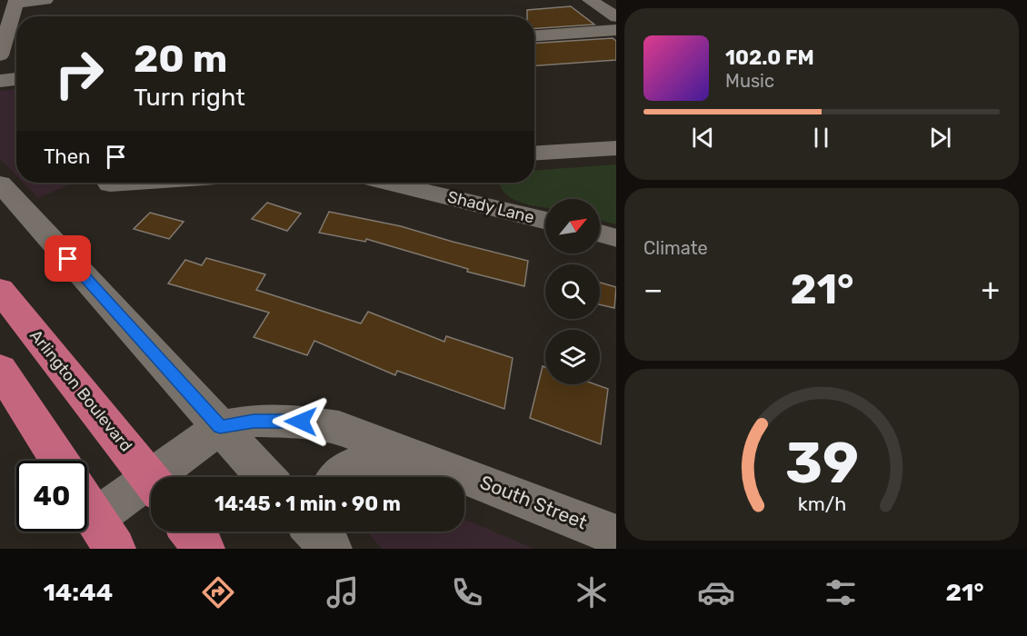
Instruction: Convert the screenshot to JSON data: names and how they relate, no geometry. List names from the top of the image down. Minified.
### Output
{"streets":{"highway":["Arlington Boulevard"],"street":["Shady Lane","South Street"]},"north":"top right","page":{"turn":["20 m","Turn right"],"song":["102.0 FM","Music"],"then":"Then","tile":"Climate","heat":["−","21°","+"],"limit":"40","trip":"14:45 · 1 min · 90 m","tabs":["14:44","21°"],"gauge":["39","km/h"]}}
